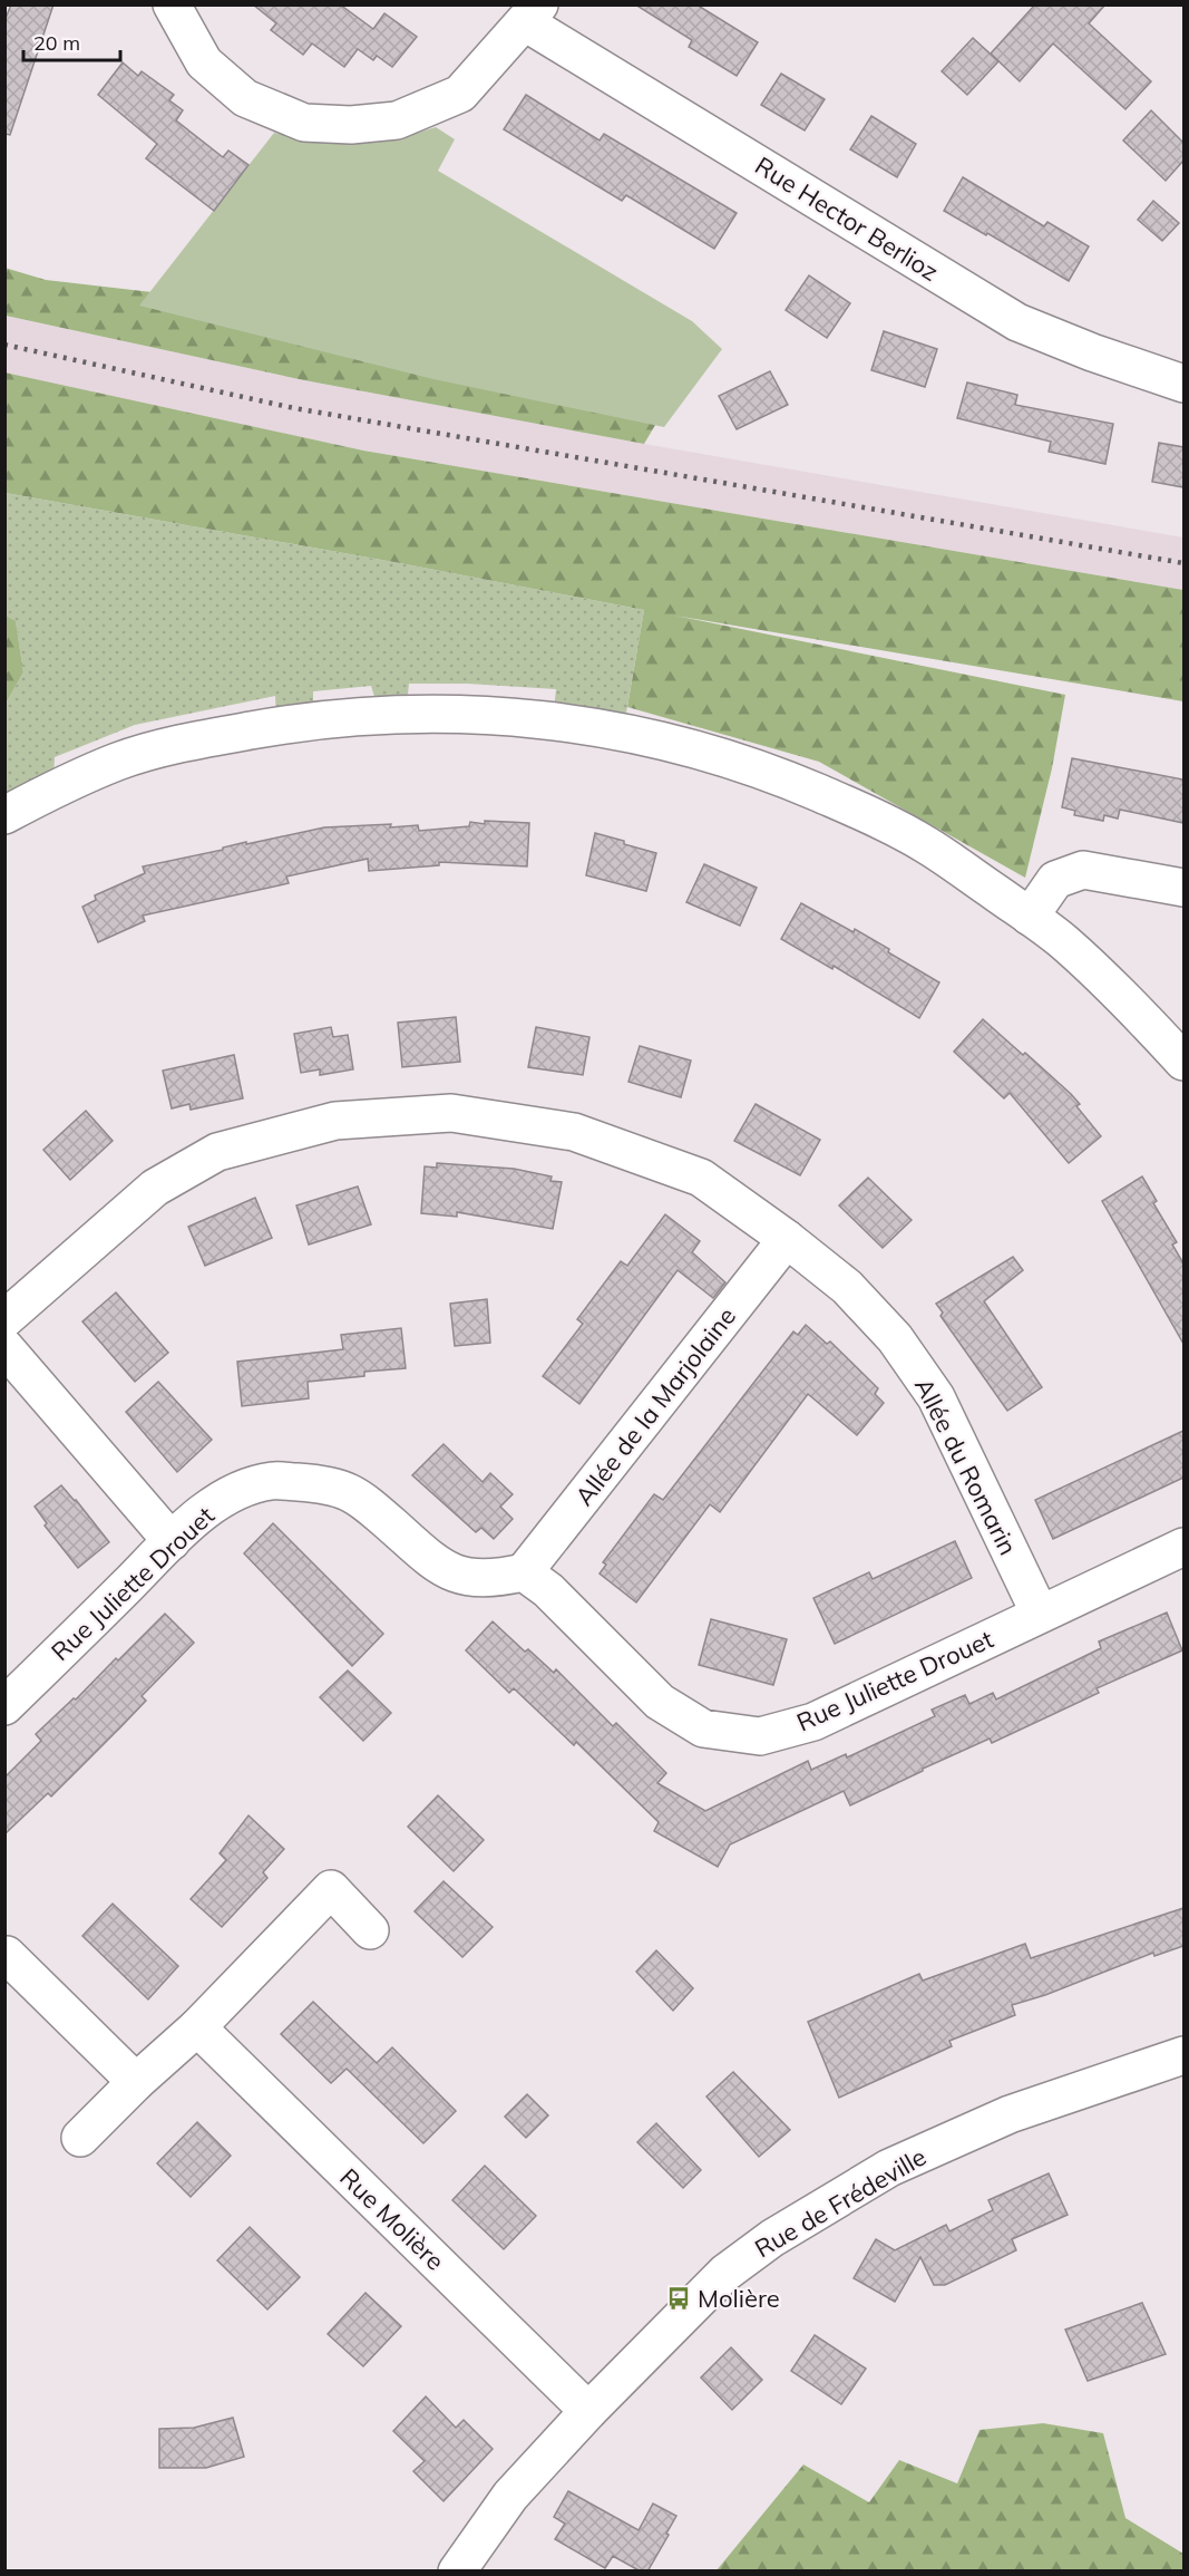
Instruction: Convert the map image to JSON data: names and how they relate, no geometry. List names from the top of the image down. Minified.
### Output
{"streets":{"street":["Rue Hector Berlioz","Allée de la Marjolaine","Allée du Romarin","Rue Juliette Drouet","Rue de Frédeville","Rue Molière"]},"crossings":[["Allée de la Marjolaine","Allée du Romarin"],["Allée de la Marjolaine","Rue Juliette Drouet"],["Allée du Romarin","Rue Juliette Drouet"],["Rue de Frédeville","Rue Molière"]],"places":{"bus stop":["Molière"]},"scale_bar":"20 m"}
